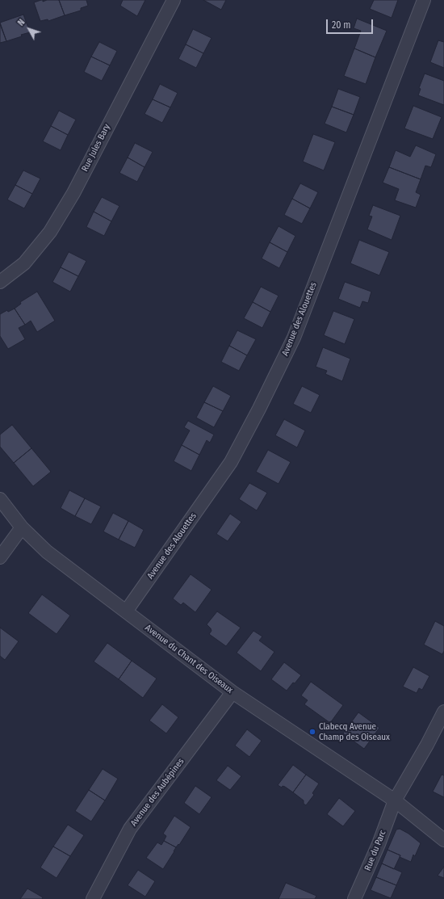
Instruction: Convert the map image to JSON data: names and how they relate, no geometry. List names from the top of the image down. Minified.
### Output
{"streets":{"street":["Rue Jules Bary","Avenue des Alouettes","Avenue du Chant des Oiseaux","Avenue des Aubépines","Rue du Parc"]},"crossings":[["Avenue des Alouettes","Avenue du Chant des Oiseaux"],["Avenue du Chant des Oiseaux","Avenue des Aubépines"],["Avenue du Chant des Oiseaux","Rue du Parc"]],"places":["Clabecq Avenue Champ des Oiseaux"],"scale_bar":"20 m","north":"top left"}
